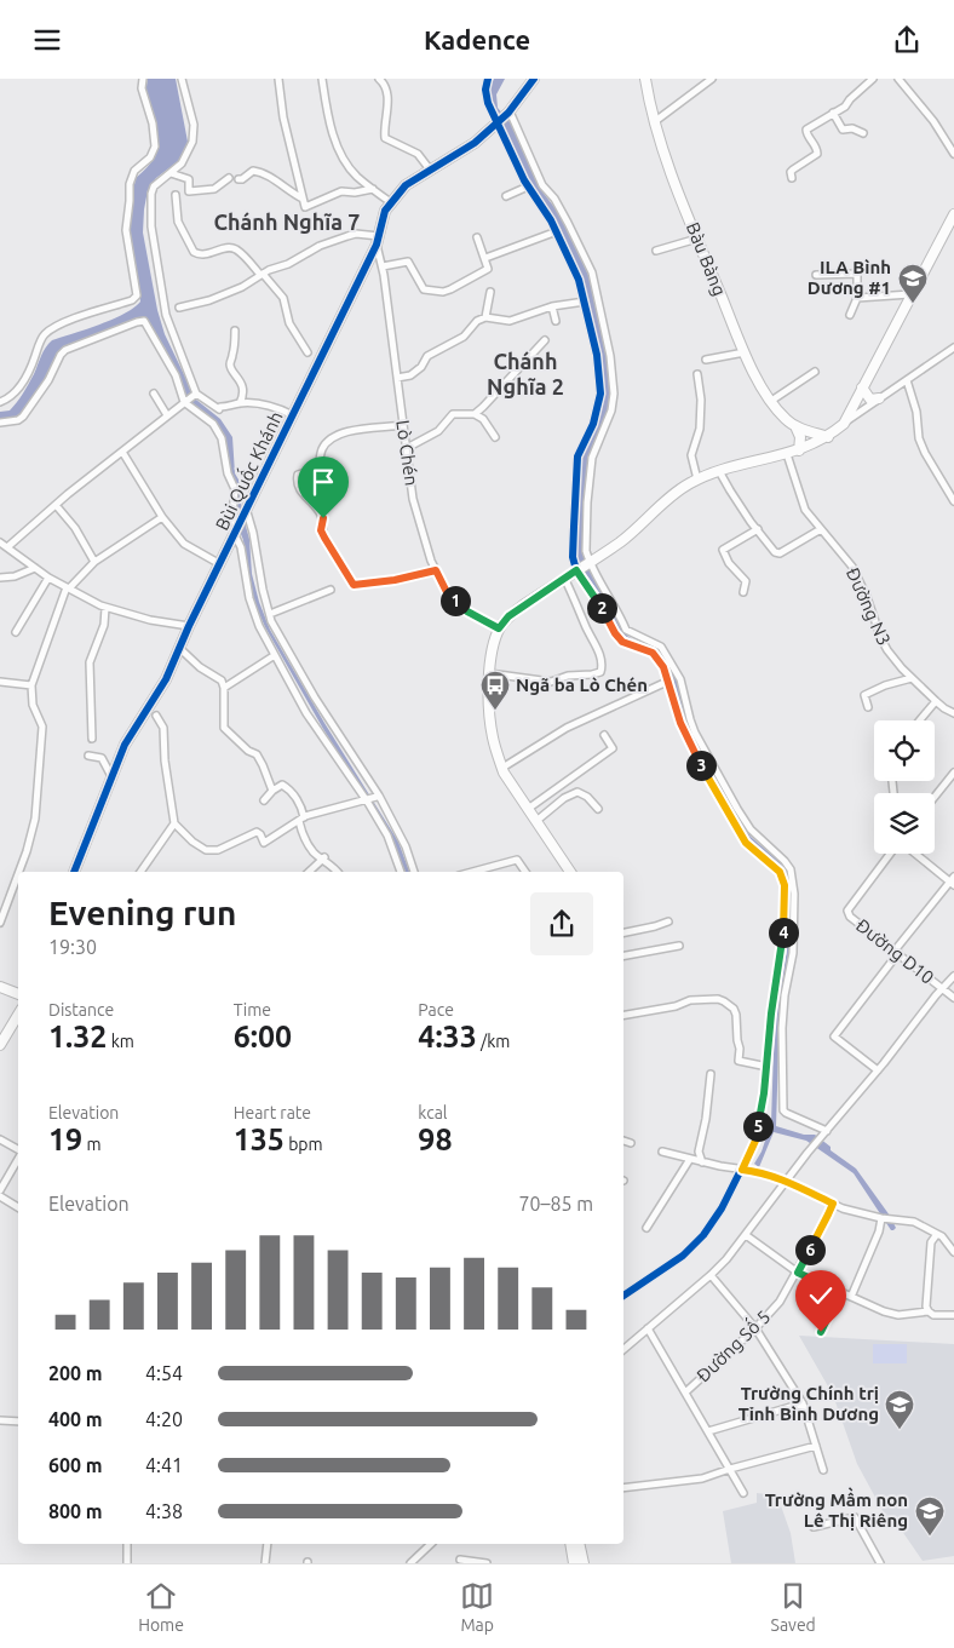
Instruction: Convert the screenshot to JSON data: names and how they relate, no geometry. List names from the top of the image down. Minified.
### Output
{"streets":{"street":["Bàu Bàng","Lò Chén","Bùi Quốc Khánh","Đường N3","Đường D10","Đường Số 5"]},"crossings":[["Lò Chén","Bùi Quốc Khánh"]],"districts":["Chánh Nghĩa 7","Chánh Nghĩa 2"],"places":{"school or university":["ILA Bình Dương #1","Trường Chính trị Tỉnh Bình Dương","Trường Mầm non Lê Thị Riêng"],"bus stop":["Ngã ba Lò Chén"]},"page":{"header":"Kadence","pins":["1","2","3","4","5","6"],"heading":["Evening run","19:30"],"stats":[["Distance","1.32 km"],["Time","6:00"],["Pace","4:33 /km"],["Elevation","19 m"],["Heart rate","135 bpm"],["kcal","98"]],"chart":["Elevation","70–85 m"],"list":[{"name":"200 m","note":"4:54"},{"name":"400 m","note":"4:20"},{"name":"600 m","note":"4:41"},{"name":"800 m","note":"4:38"}],"tabs":["Home","Map","Saved"]}}
